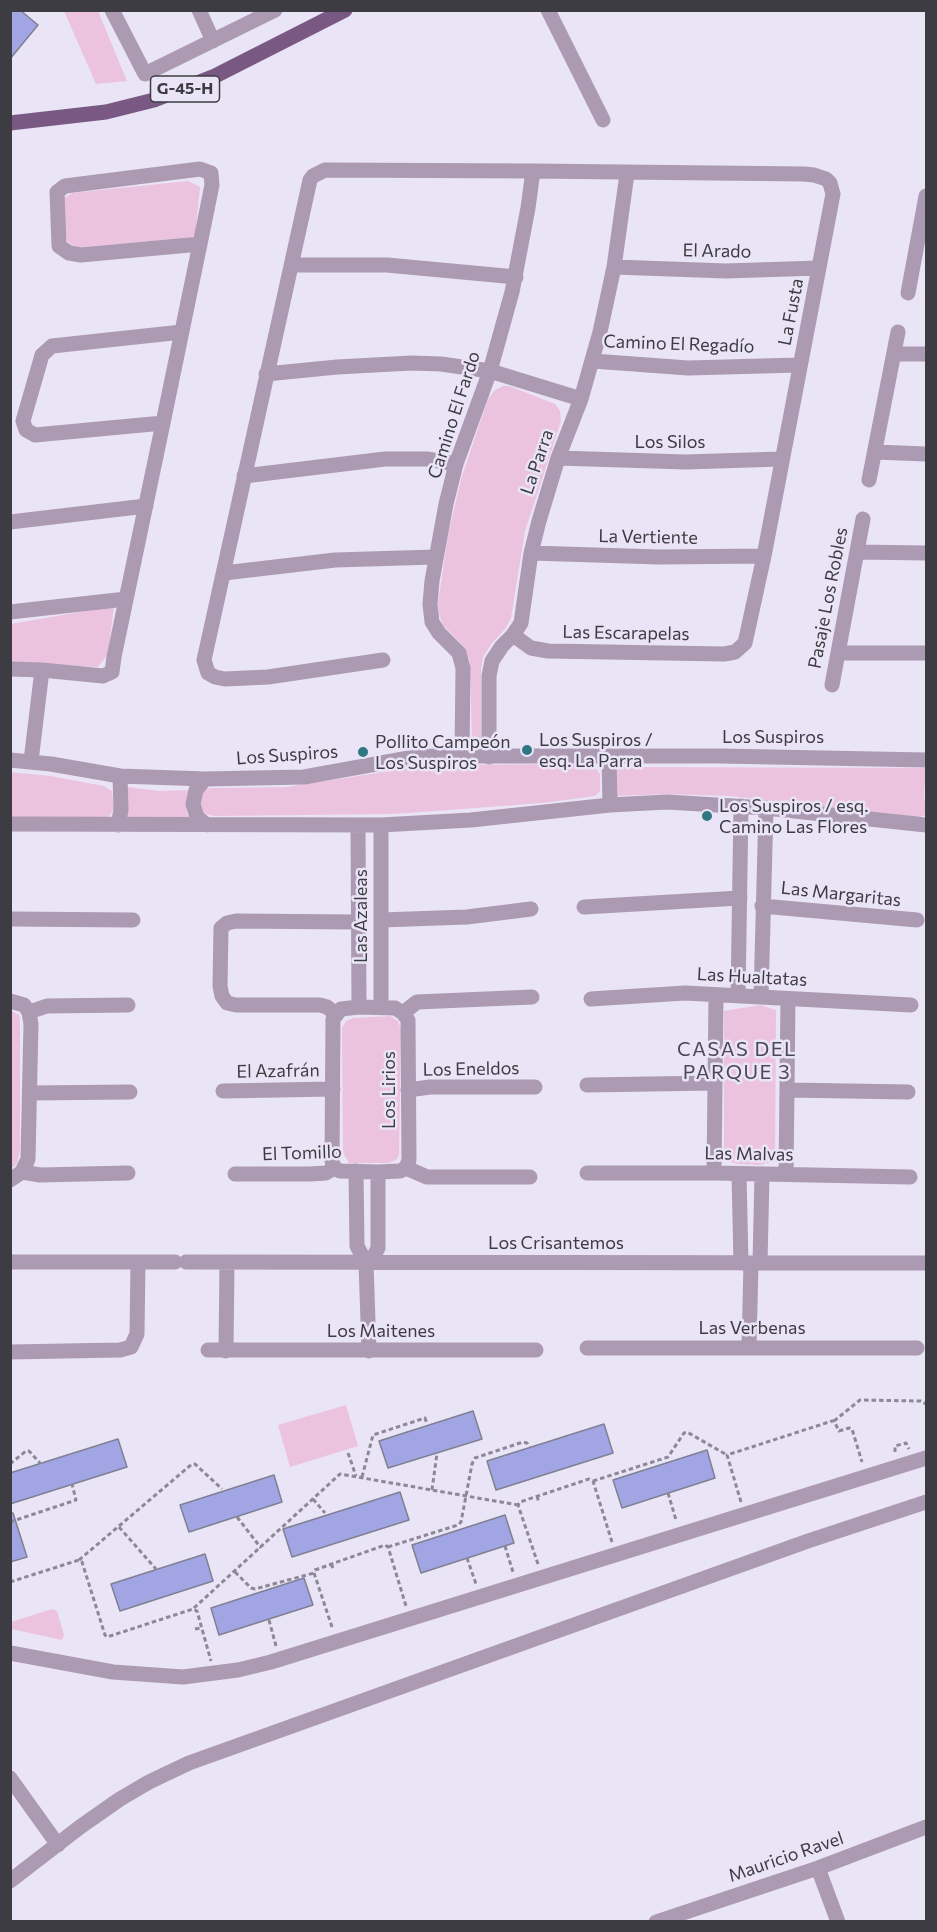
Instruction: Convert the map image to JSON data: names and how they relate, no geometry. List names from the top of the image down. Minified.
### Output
{"streets":{"main road":["G-45-H"],"street":["El Arado","La Fusta","Camino El Regadío","Camino El Fardo","Los Silos","La Parra","La Vertiente","Pasaje Los Robles","Las Escarapelas","Los Suspiros","Las Margaritas","Las Azaleas","Las Hualtatas","Los Eneldos","El Azafrán","Los Lirios","El Tomillo","Las Malvas","Los Crisantemos","Las Verbenas","Los Maitenes","Mauricio Ravel"]},"crossings":[["El Arado","La Fusta"],["El Arado","La Parra"],["La Fusta","Camino El Regadío"],["La Fusta","Los Silos"],["La Fusta","La Parra"],["La Fusta","La Vertiente"],["La Fusta","Las Escarapelas"],["Camino El Regadío","La Parra"],["Camino El Fardo","Los Suspiros"],["Los Silos","La Parra"],["La Parra","La Vertiente"],["La Parra","Las Escarapelas"],["La Parra","Los Suspiros"],["Los Eneldos","Los Lirios"],["Los Lirios","El Tomillo"]],"districts":["CASAS DEL PARQUE 3"],"places":["Los Suspiros / esq. La Parra","Pollito Campeón Los Suspiros","Los Suspiros / esq. Camino Las Flores"]}
